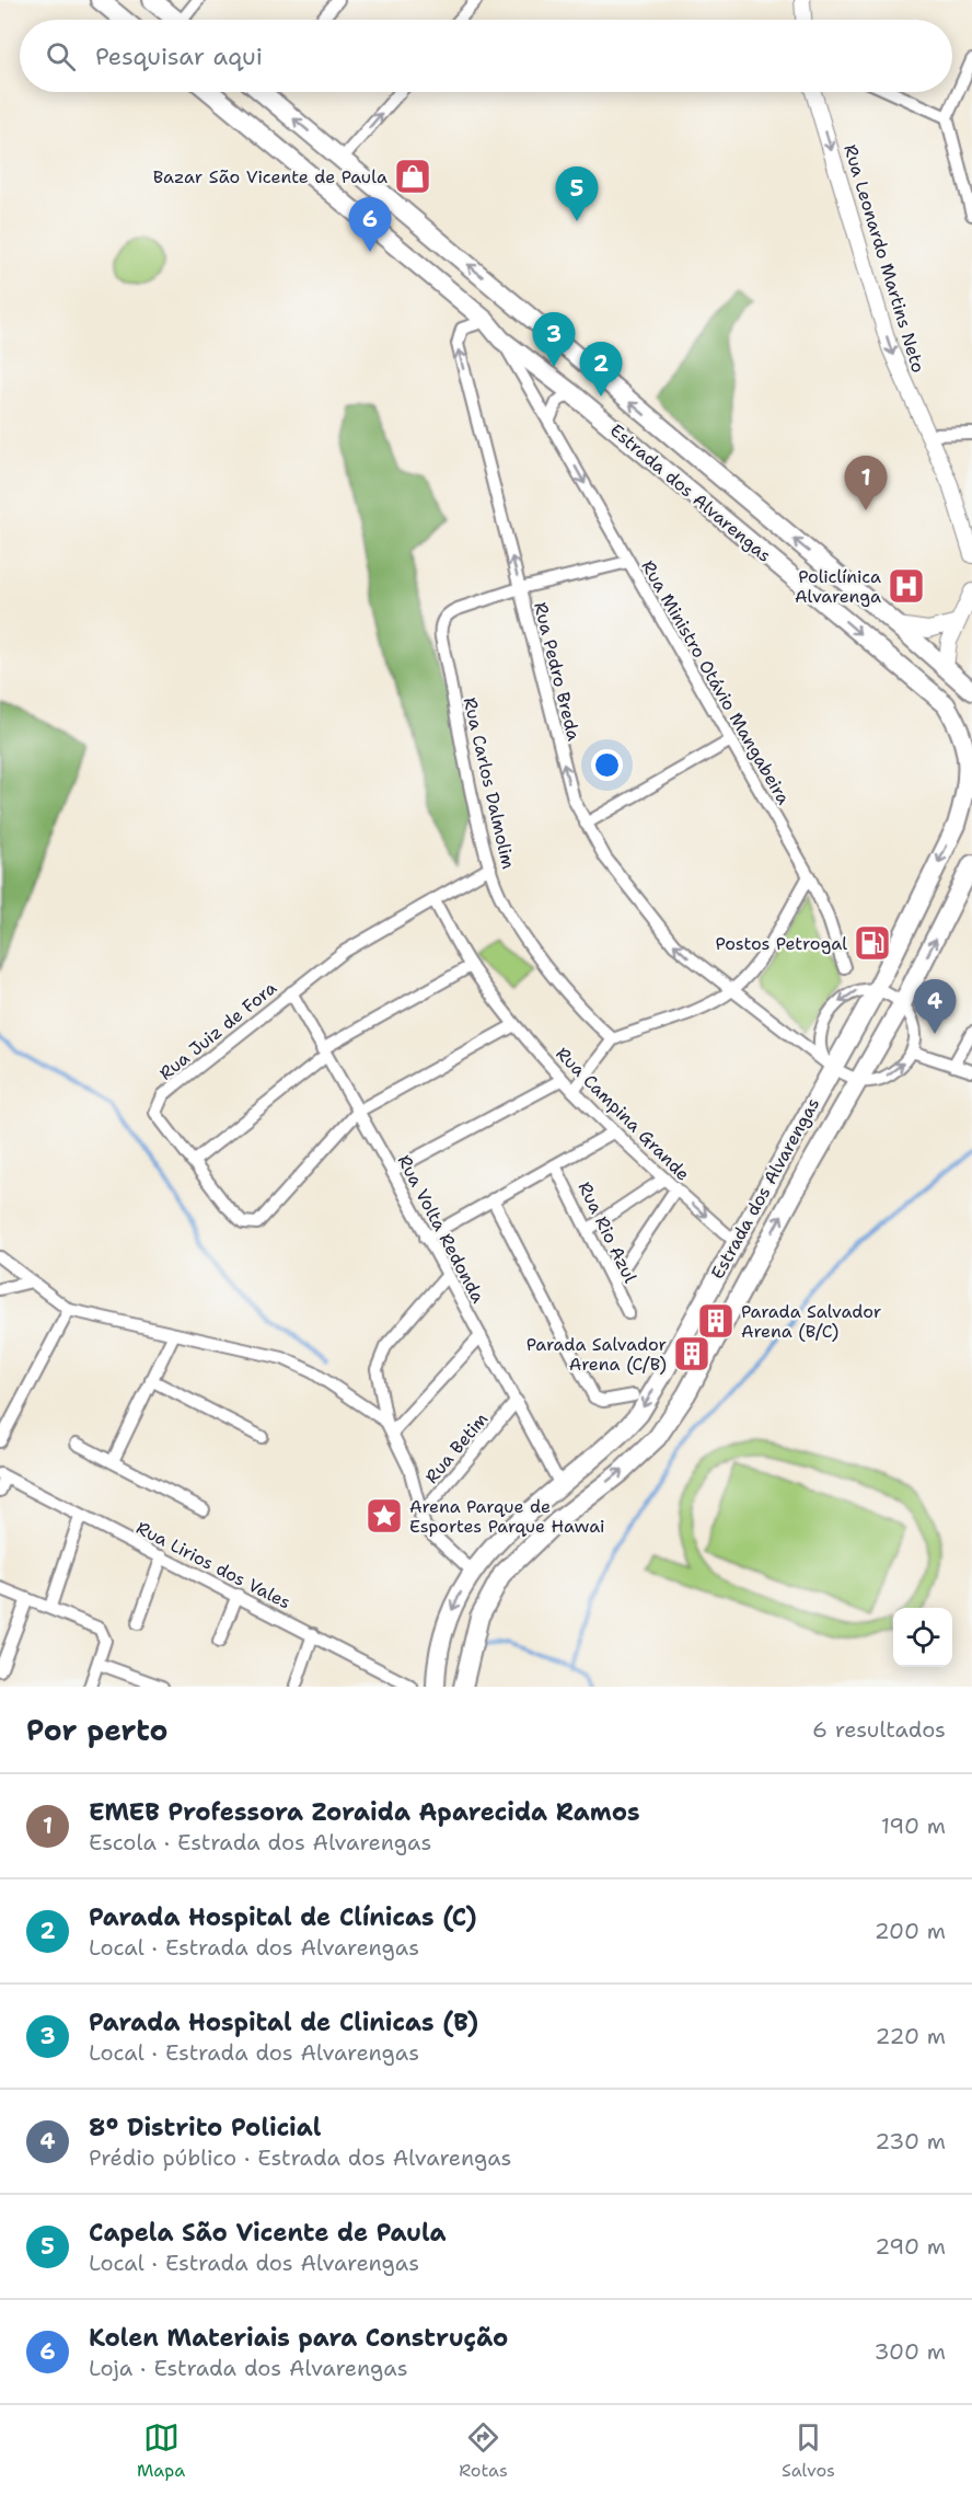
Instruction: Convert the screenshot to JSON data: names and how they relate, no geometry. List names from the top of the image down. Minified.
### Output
{"streets":{"main road":["Estrada dos Alvarengas"],"street":["Rua Leonardo Martins Neto","Rua Pedro Breda","Rua Ministro Otávio Mangabeira","Rua Carlos Dalmolim","Rua Juiz de Fora","Rua Campina Grande","Rua Volta Redonda","Rua Rio Azul","Rua Betim","Rua Lirios dos Vales"]},"crossings":[["Estrada dos Alvarengas","Rua Pedro Breda"],["Estrada dos Alvarengas","Rua Ministro Otávio Mangabeira"],["Estrada dos Alvarengas","Rua Campina Grande"],["Estrada dos Alvarengas","Rua Volta Redonda"],["Rua Pedro Breda","Rua Carlos Dalmolim"],["Rua Ministro Otávio Mangabeira","Rua Carlos Dalmolim"],["Rua Carlos Dalmolim","Rua Juiz de Fora"],["Rua Juiz de Fora","Rua Campina Grande"],["Rua Juiz de Fora","Rua Volta Redonda"],["Rua Volta Redonda","Rua Betim"]],"one_way":["Rua Leonardo Martins Neto","Rua Pedro Breda"],"places":{"shop":["Bazar São Vicente de Paula"],"hospital":["Policlínica Alvarenga"],"fuel station":["Postos Petrogal"],"building":["Parada Salvador Arena (B/C)","Parada Salvador Arena (C/B)"],"place":["Arena Parque de Esportes Parque Hawai"]},"page":{"search":"Pesquisar aqui","pins":["5","6","3","2","1","4"],"heading":["Por perto","6 resultados"],"list":[{"mark":"1","name":"EMEB Professora Zoraida Aparecida Ramos","note":"Escola · Estrada dos Alvarengas","value":"190 m"},{"mark":"2","name":"Parada Hospital de Clínicas (C)","note":"Local · Estrada dos Alvarengas","value":"200 m"},{"mark":"3","name":"Parada Hospital de Clinicas (B)","note":"Local · Estrada dos Alvarengas","value":"220 m"},{"mark":"4","name":"8º Distrito Policial","note":"Prédio público · Estrada dos Alvarengas","value":"230 m"},{"mark":"5","name":"Capela São Vicente de Paula","note":"Local · Estrada dos Alvarengas","value":"290 m"},{"mark":"6","name":"Kolen Materiais para Construção","note":"Loja · Estrada dos Alvarengas","value":"300 m"}],"nav":["Mapa","Rotas","Salvos"]}}
